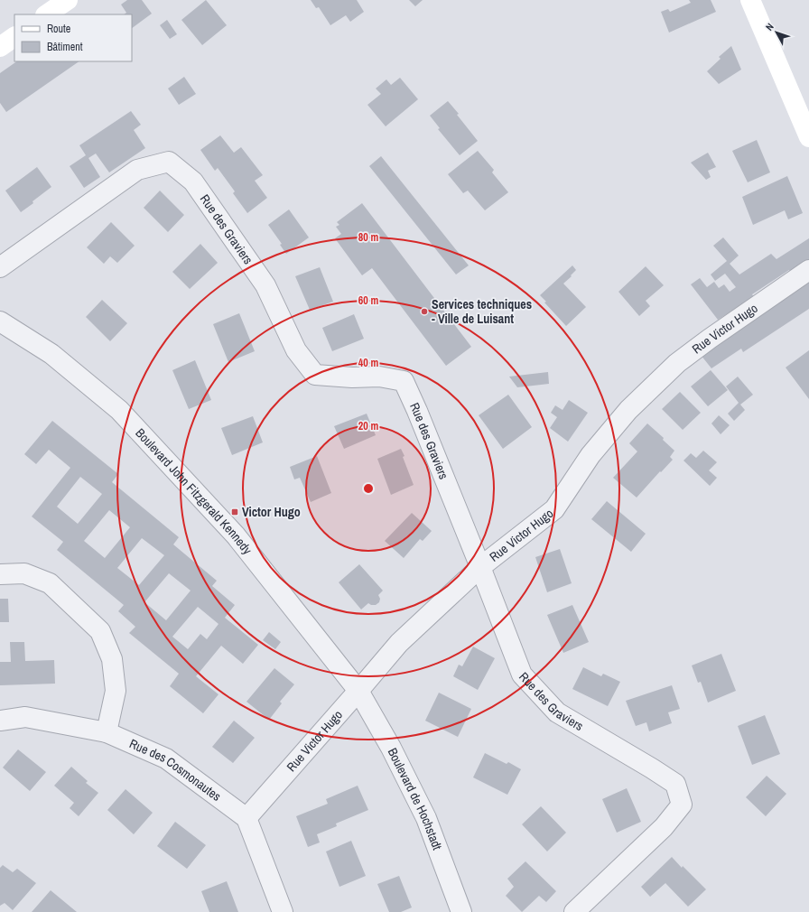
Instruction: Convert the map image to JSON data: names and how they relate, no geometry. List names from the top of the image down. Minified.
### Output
{"streets":{"street":["Rue des Graviers","Rue Victor Hugo","Boulevard John Fitzgerald Kennedy","Rue des Cosmonautes","Boulevard de Hochstadt"]},"crossings":[["Rue des Graviers","Rue Victor Hugo"],["Rue Victor Hugo","Boulevard John Fitzgerald Kennedy"],["Rue Victor Hugo","Rue des Cosmonautes"],["Rue Victor Hugo","Boulevard de Hochstadt"],["Boulevard John Fitzgerald Kennedy","Boulevard de Hochstadt"]],"places":{"other":["Services techniques - Ville de Luisant"],"transit":["Victor Hugo"]},"legend":["Route","Bâtiment"],"north":"top left","rings":["80 m","60 m","40 m","20 m"]}
